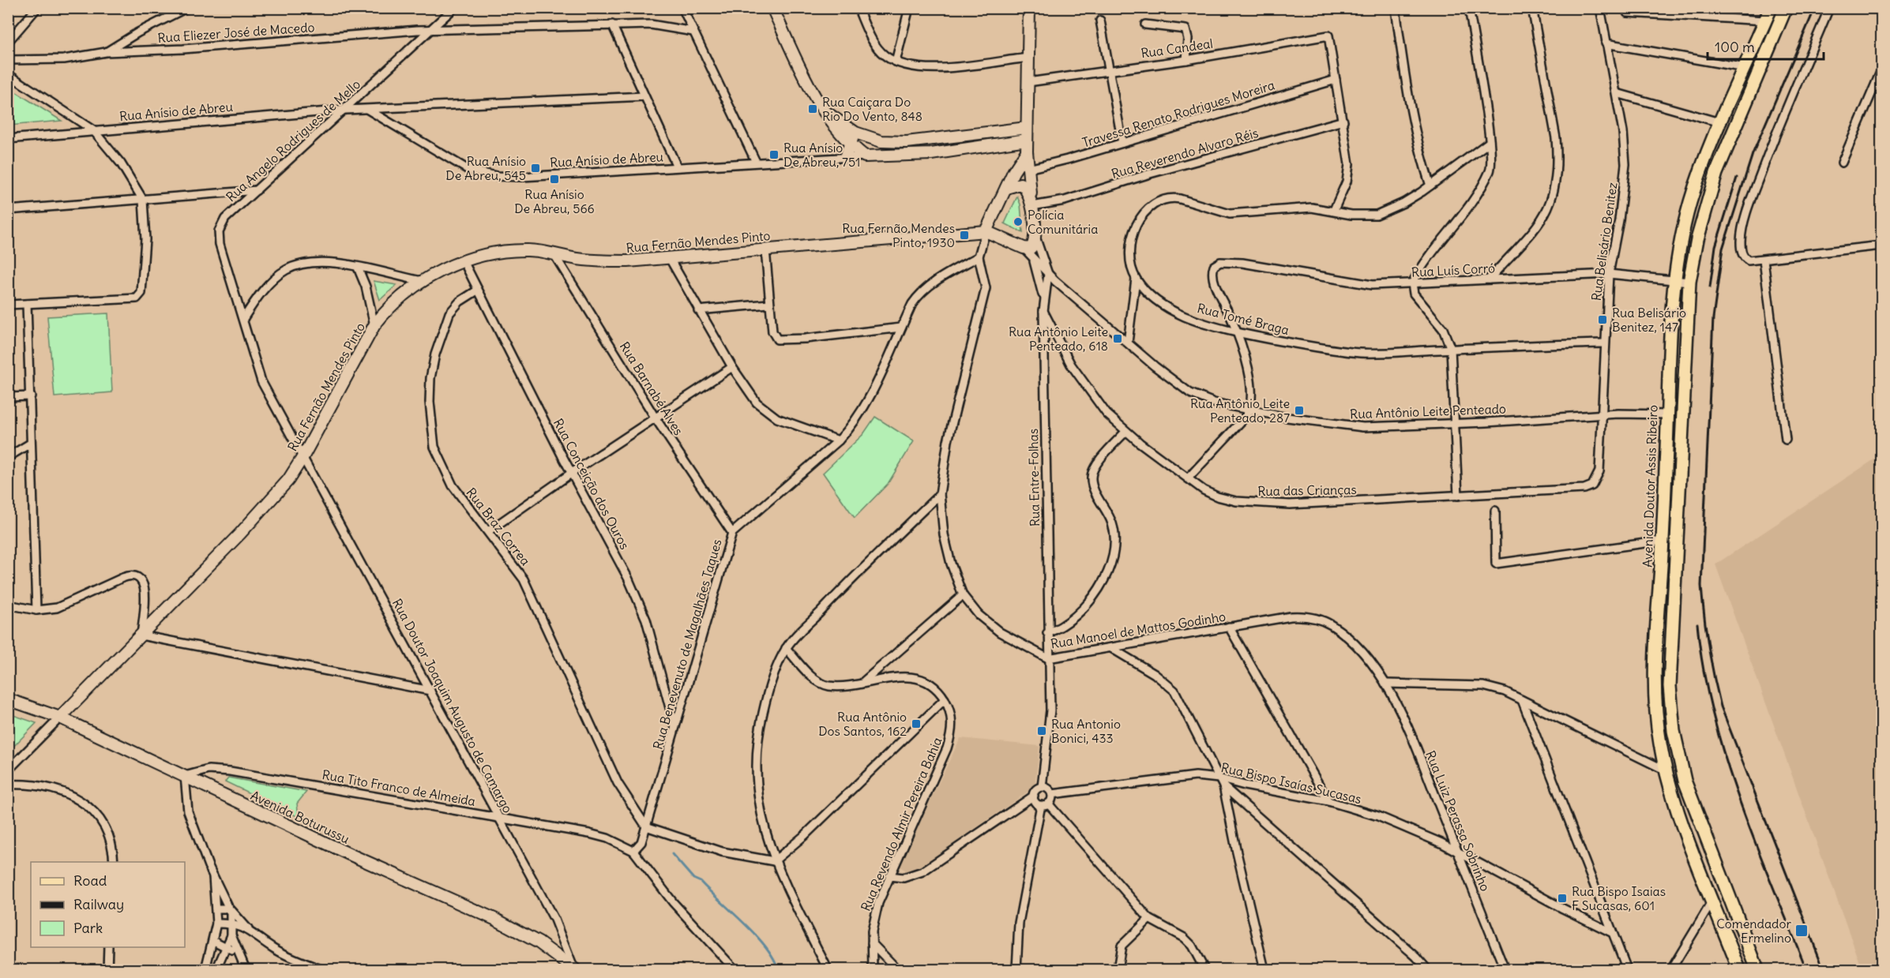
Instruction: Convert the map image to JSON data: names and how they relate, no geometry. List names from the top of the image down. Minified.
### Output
{"streets":{"main road":["Avenida Doutor Assis Ribeiro"],"street":["Rua Eliezer José de Macedo","Rua Candeal","Rua Anísio de Abreu","Travessa Renato Rodrigues Moreira","Rua Angelo Rodrigues de Mello","Rua Reverendo Alvaro Réis","Rua Fernão Mendes Pinto","Rua Belisário Benitez","Rua Luís Corró","Rua Tomé Braga","Rua Barnabé Alves","Rua Antônio Leite Penteado","Rua Entre-Folhas","Rua Conceição dos Ouros","Rua das Crianças","Rua Braz Correa","Rua Manoel de Mattos Godinho","Rua Benevenuto de Magalhães Taques","Rua Doutor Joaquim Augusto de Camargo","Rua Bispo Isaías Sucasas","Rua Tito Franco de Almeida","Avenida Boturussu","Rua Luiz Perassa Sobrinho","Rua Revendo Almir Pereira Bahia"]},"crossings":[["Rua Eliezer José de Macedo","Rua Angelo Rodrigues de Mello"],["Rua Candeal","Travessa Renato Rodrigues Moreira"],["Rua Anísio de Abreu","Rua Angelo Rodrigues de Mello"],["Rua Angelo Rodrigues de Mello","Rua Fernão Mendes Pinto"],["Rua Angelo Rodrigues de Mello","Rua Doutor Joaquim Augusto de Camargo"],["Rua Fernão Mendes Pinto","Rua Barnabé Alves"],["Rua Fernão Mendes Pinto","Rua Conceição dos Ouros"],["Rua Fernão Mendes Pinto","Rua Manoel de Mattos Godinho"],["Rua Fernão Mendes Pinto","Rua Doutor Joaquim Augusto de Camargo"],["Rua Fernão Mendes Pinto","Avenida Boturussu"],["Rua Belisário Benitez","Rua Luís Corró"],["Rua Belisário Benitez","Rua Tomé Braga"],["Rua Belisário Benitez","Rua Antônio Leite Penteado"],["Rua Belisário Benitez","Rua das Crianças"],["Rua Luís Corró","Rua Tomé Braga"],["Rua Luís Corró","Avenida Doutor Assis Ribeiro"],["Rua Barnabé Alves","Rua Benevenuto de Magalhães Taques"],["Rua Antônio Leite Penteado","Rua Entre-Folhas"],["Rua Antônio Leite Penteado","Avenida Doutor Assis Ribeiro"],["Rua Entre-Folhas","Rua das Crianças"],["Rua Entre-Folhas","Rua Manoel de Mattos Godinho"],["Rua Entre-Folhas","Rua Bispo Isaías Sucasas"],["Rua Conceição dos Ouros","Rua Braz Correa"],["Rua Conceição dos Ouros","Rua Benevenuto de Magalhães Taques"],["Rua Braz Correa","Rua Benevenuto de Magalhães Taques"],["Rua Manoel de Mattos Godinho","Rua Benevenuto de Magalhães Taques"],["Rua Manoel de Mattos Godinho","Rua Luiz Perassa Sobrinho"],["Rua Benevenuto de Magalhães Taques","Rua Tito Franco de Almeida"],["Rua Doutor Joaquim Augusto de Camargo","Rua Tito Franco de Almeida"],["Rua Doutor Joaquim Augusto de Camargo","Avenida Boturussu"],["Rua Bispo Isaías Sucasas","Rua Luiz Perassa Sobrinho"],["Rua Tito Franco de Almeida","Avenida Boturussu"]],"places":{"transit":["Rua Caiçara Do Rio Do Vento, 848","Rua Anísio De Abreu, 751","Rua Anísio De Abreu, 545","Rua Anísio De Abreu, 566","Rua Fernão Mendes Pinto, 1930","Rua Belisário Benitez, 147","Rua Antônio Leite Penteado, 618","Rua Antônio Leite Penteado, 287","Rua Antônio Dos Santos, 162","Rua Antonio Bonici, 433","Rua Bispo Isaias F Sucasas, 601","Comendador Ermelino"],"other":["Polícia Comunitária"]},"legend":["Road","Railway","Park"],"scale_bar":"100 m"}
